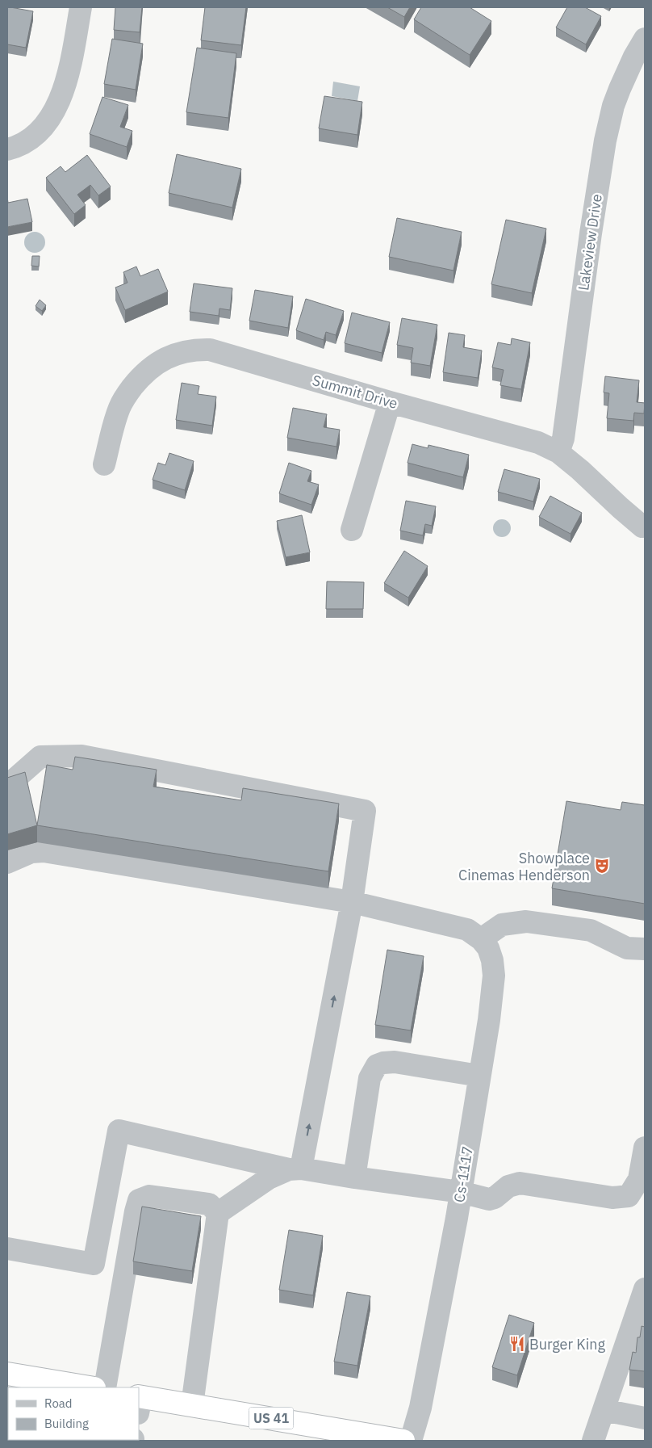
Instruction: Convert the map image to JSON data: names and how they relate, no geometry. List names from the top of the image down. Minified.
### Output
{"streets":{"highway":["US 41"],"street":["Lakeview Drive","Summit Drive","Cs-1117"]},"crossings":[["Lakeview Drive","Summit Drive"]],"places":{"theatre":["Showplace Cinemas Henderson"],"restaurant":["Burger King"]},"legend":["Road","Building"]}
